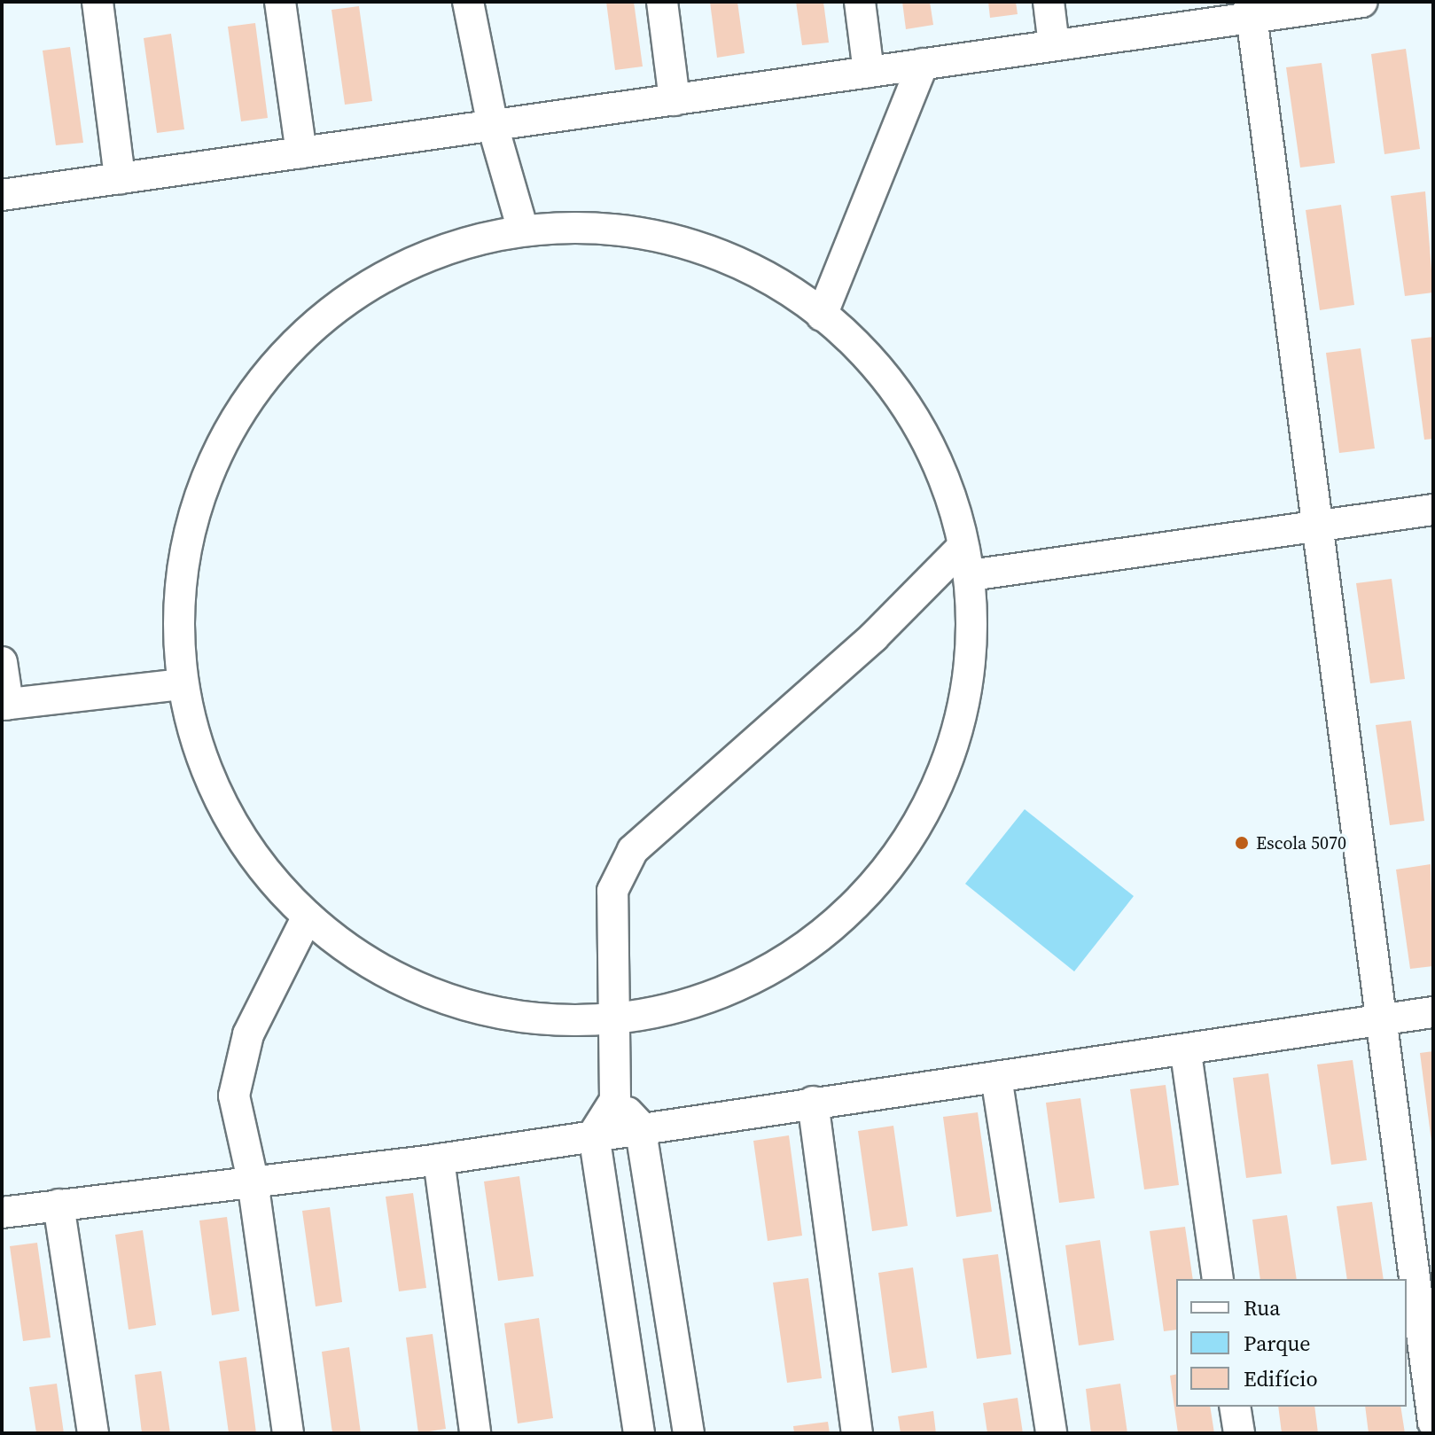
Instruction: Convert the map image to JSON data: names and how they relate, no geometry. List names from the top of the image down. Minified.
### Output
{"places":["Escola 5070"],"legend":["Rua","Parque","Edifício"]}
